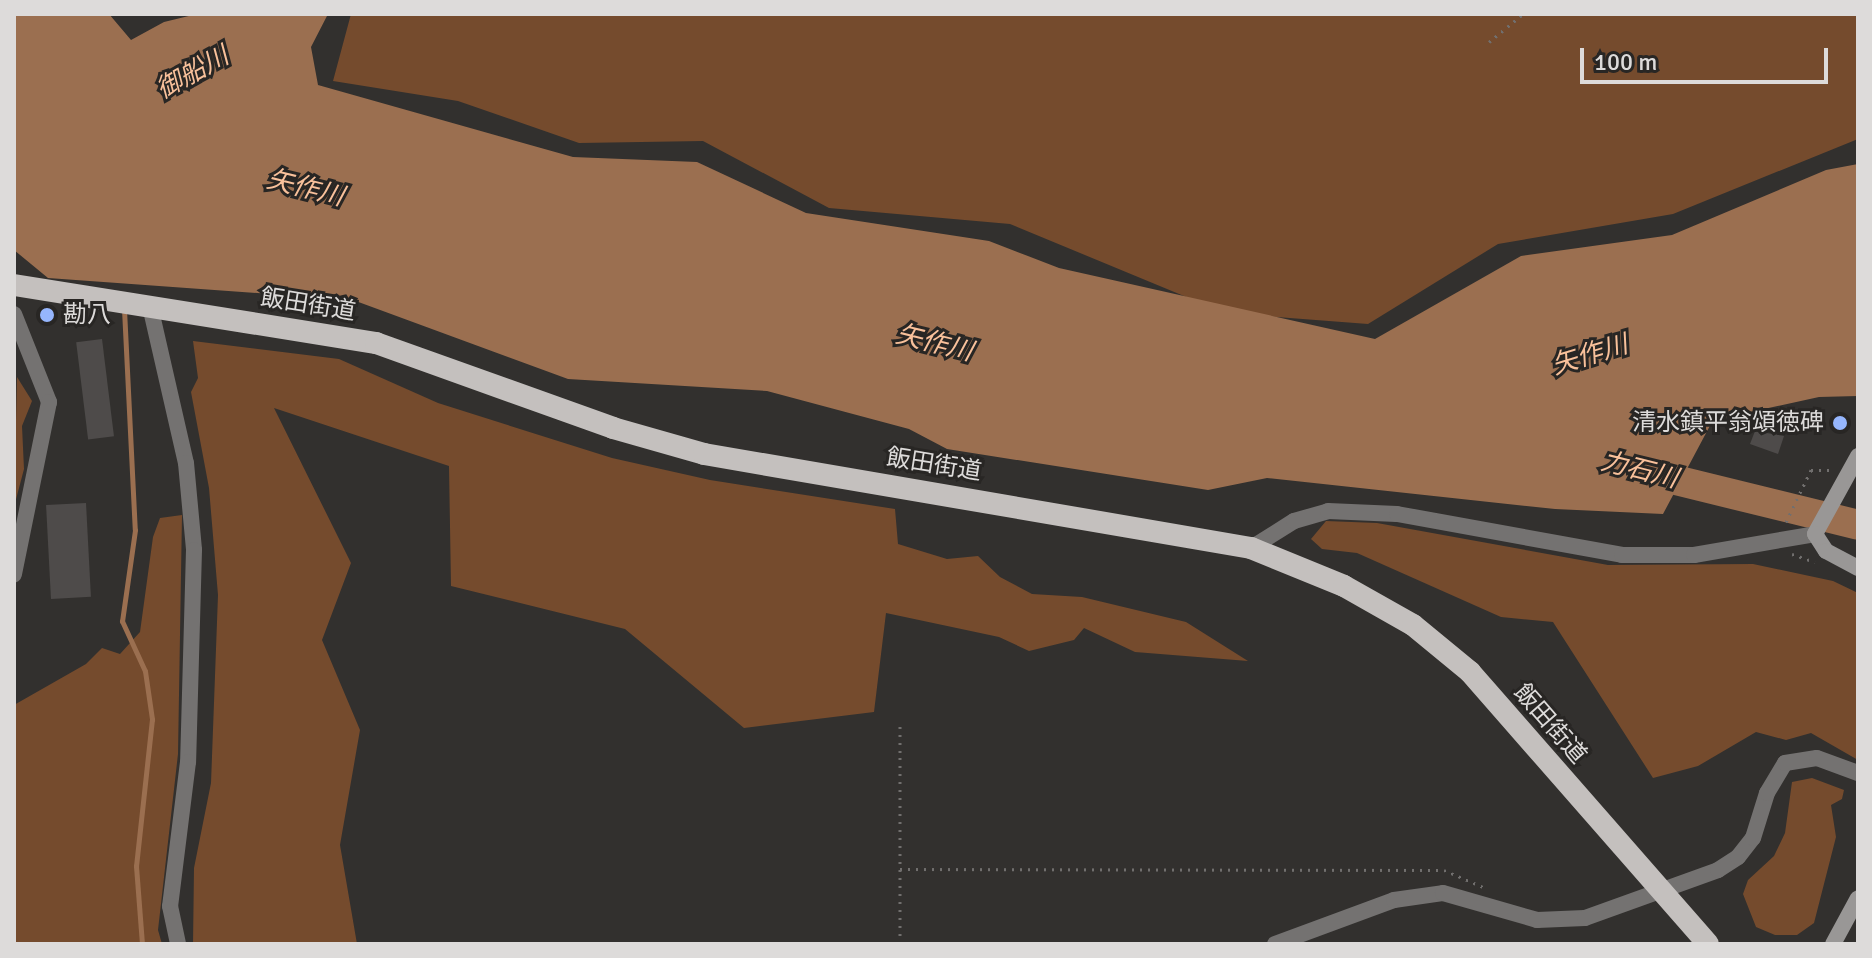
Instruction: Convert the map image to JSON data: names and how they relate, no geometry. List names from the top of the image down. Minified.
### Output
{"streets":{"highway":["飯田街道"]},"water":["御船川","矢作川","力石川"],"places":["勘八","清水鎮平翁頌徳碑"],"scale_bar":"100 m"}
